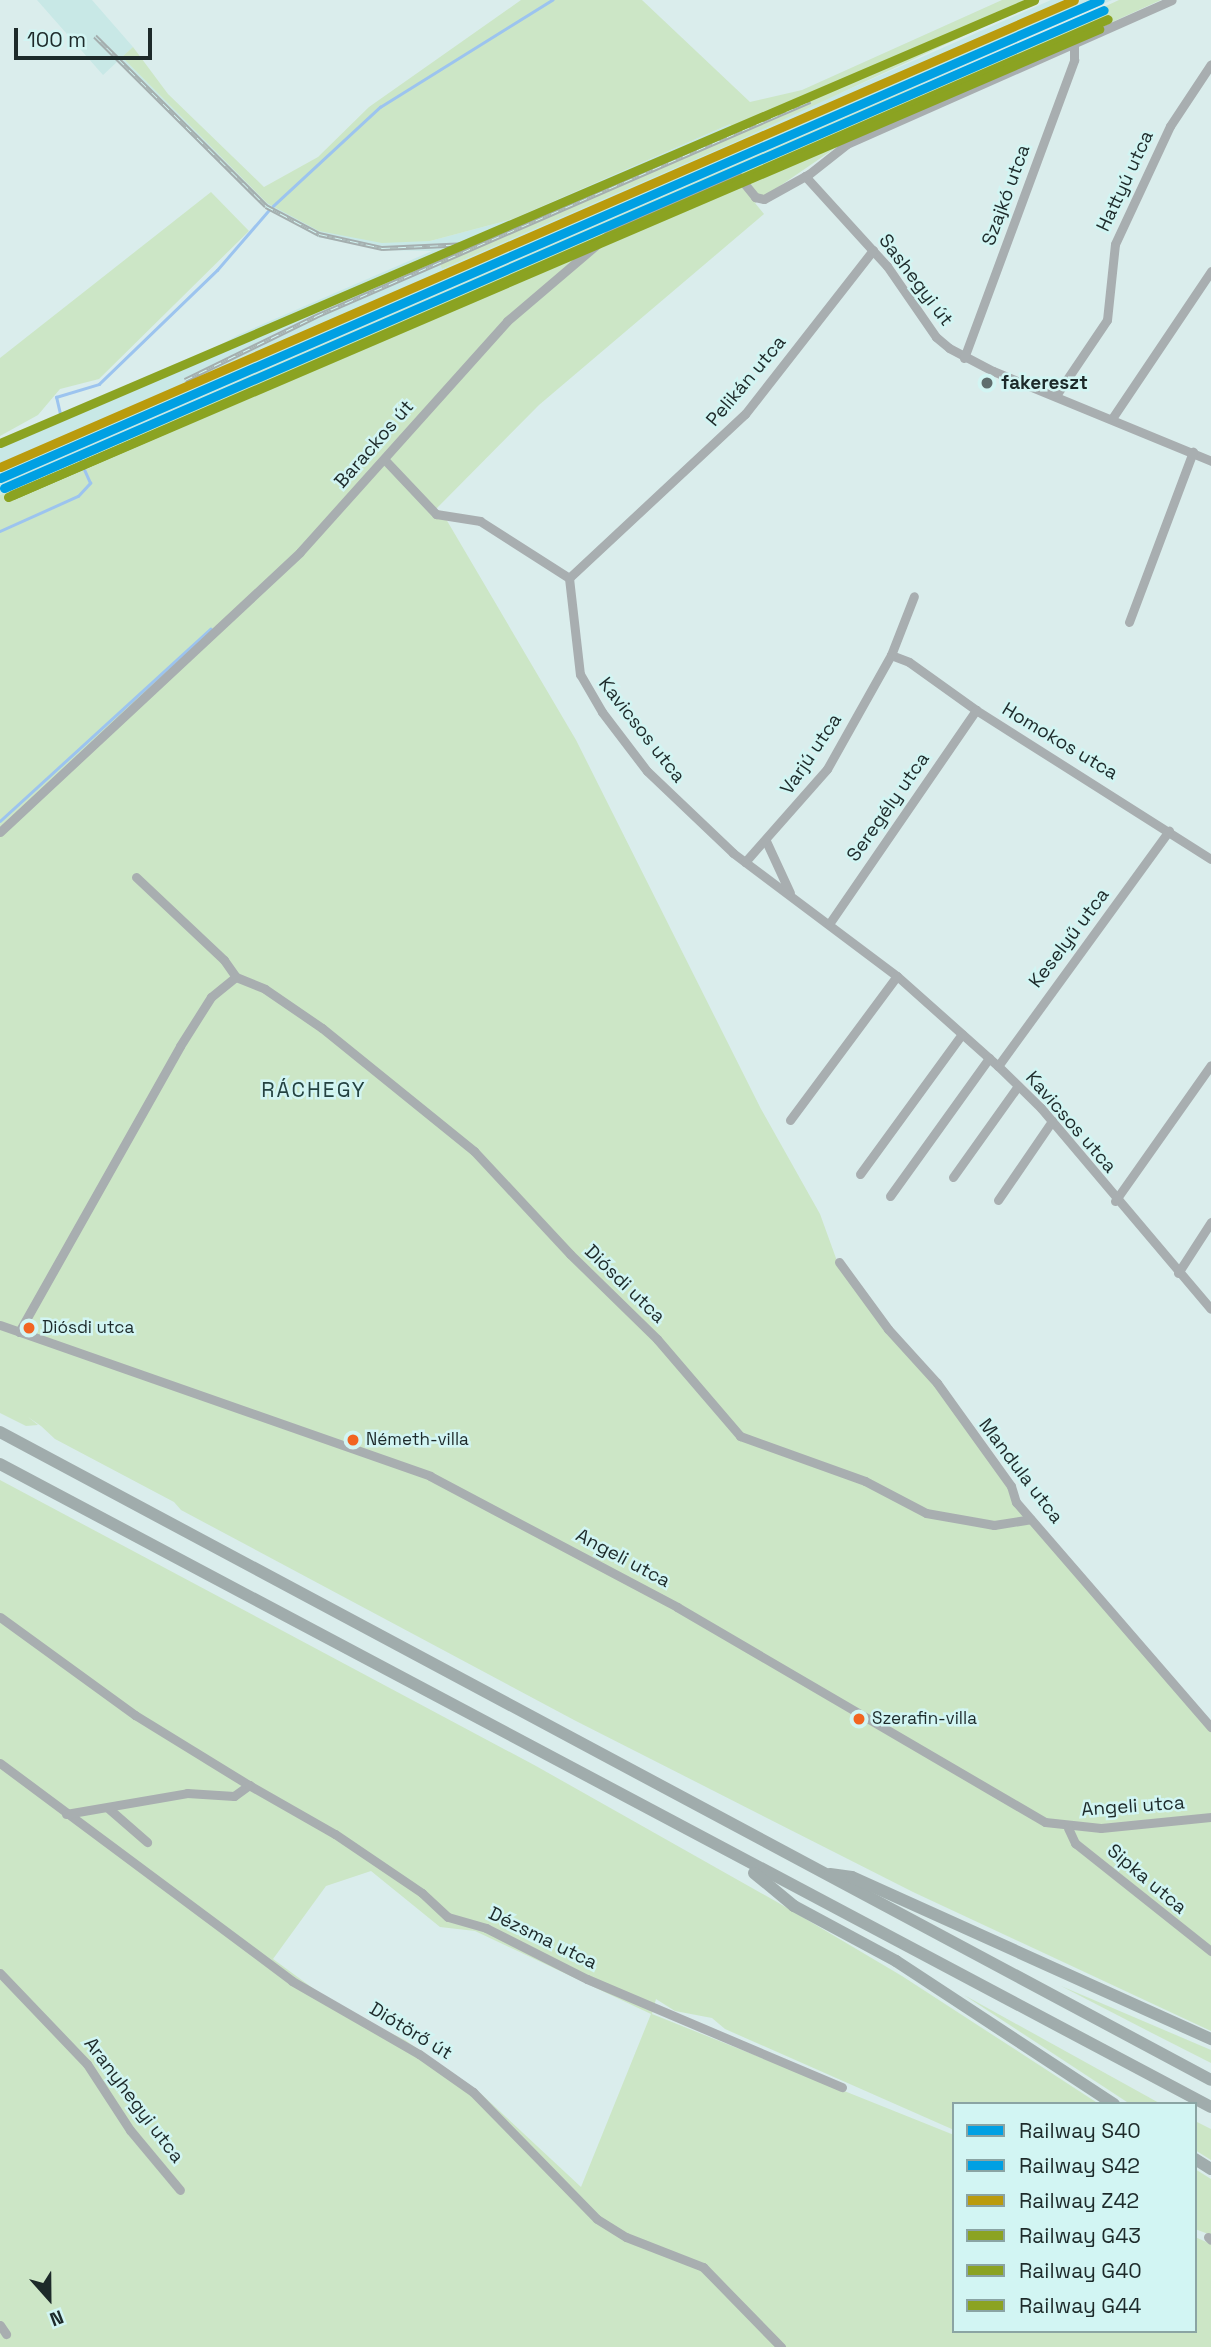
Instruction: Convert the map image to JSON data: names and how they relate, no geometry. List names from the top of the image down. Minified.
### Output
{"streets":{"street":["Hattyú utca","Szajkó utca","Sashegyi út","Pelikán utca","Barackos út","Kavicsos utca","Homokos utca","Varjú utca","Seregély utca","Keselyű utca","Diósdi utca","Mandula utca","Angeli utca","Sipka utca","Dézsma utca","Diótörő út","Aranyhegyi utca"]},"crossings":[["Hattyú utca","Sashegyi út"],["Szajkó utca","Sashegyi út"],["Sashegyi út","Pelikán utca"],["Sashegyi út","Barackos út"],["Pelikán utca","Kavicsos utca"],["Kavicsos utca","Varjú utca"],["Kavicsos utca","Seregély utca"],["Kavicsos utca","Keselyű utca"],["Homokos utca","Varjú utca"],["Homokos utca","Seregély utca"],["Homokos utca","Keselyű utca"],["Diósdi utca","Mandula utca"],["Angeli utca","Sipka utca"]],"districts":["RÁCHEGY"],"places":["fakereszt","Diósdi utca","Németh-villa","Szerafin-villa"],"lines":["rail line S40","rail line Z42","rail line G40","rail line S42","rail line G43","rail line G44"],"legend":["Railway S40","Railway S42","Railway Z42","Railway G43","Railway G40","Railway G44"],"scale_bar":"100 m","north":"bottom"}
